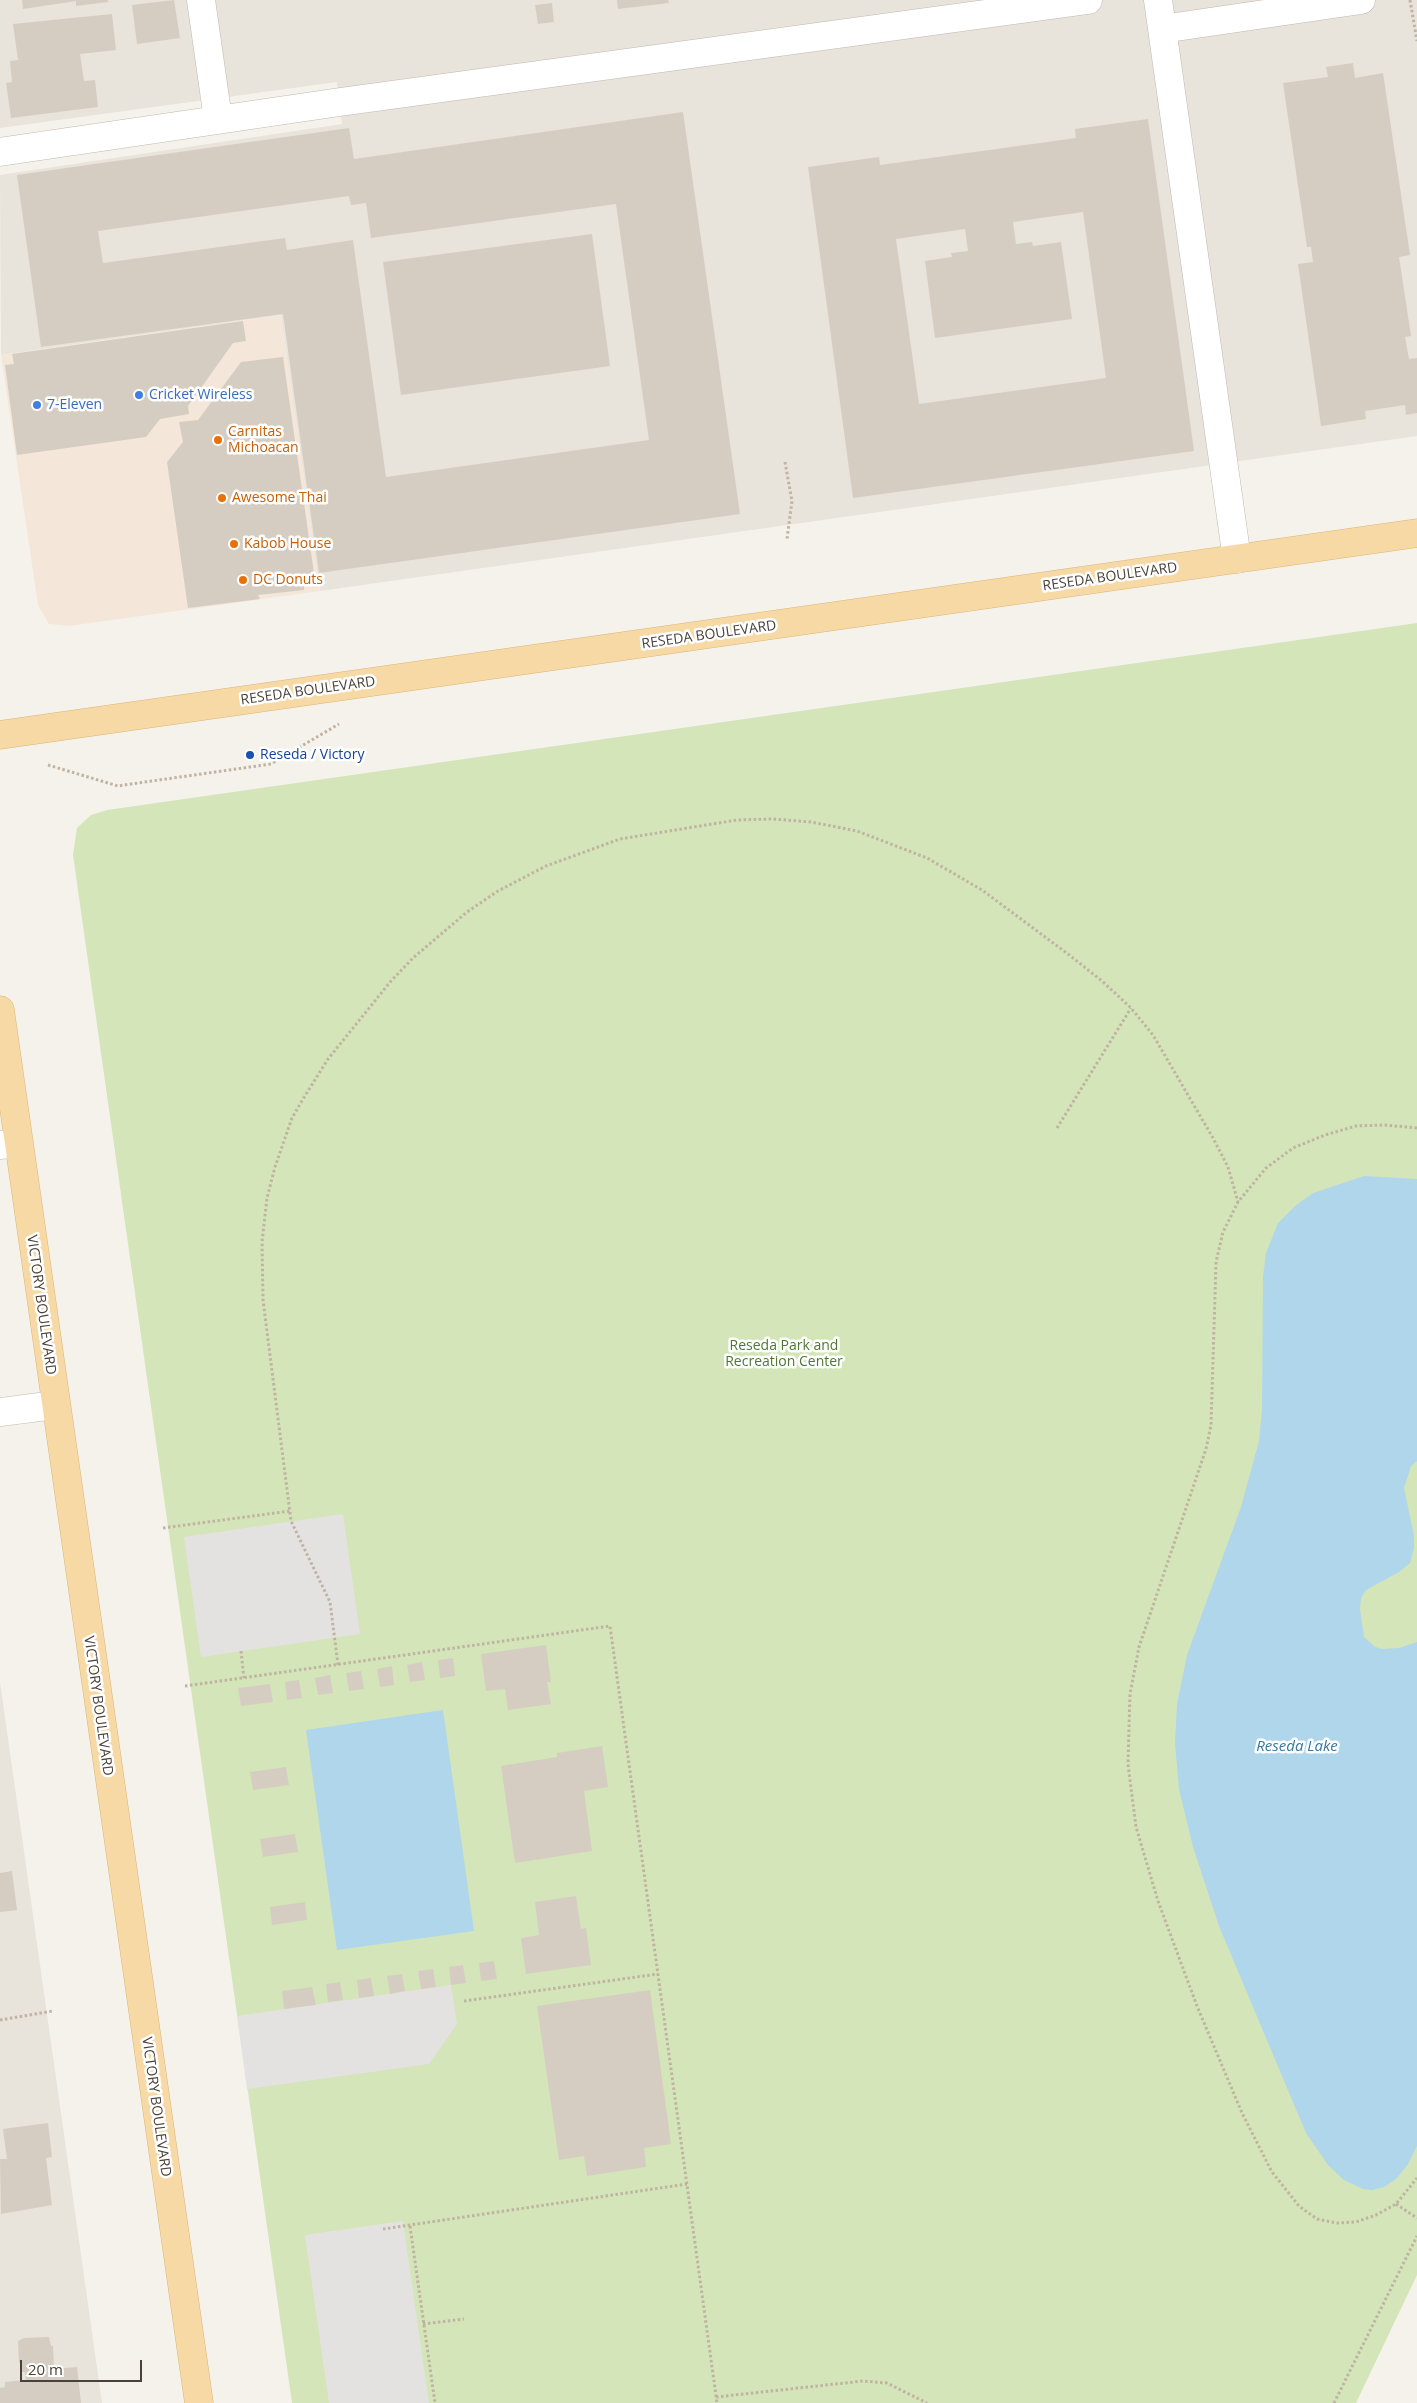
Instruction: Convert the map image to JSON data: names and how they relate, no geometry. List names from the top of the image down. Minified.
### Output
{"streets":{"main road":["RESEDA BOULEVARD","VICTORY BOULEVARD"]},"water":["Reseda Lake"],"parks":["Reseda Park and Recreation Center"],"places":["Cricket Wireless","7-Eleven","Carnitas Michoacan","Awesome Thai","Kabob House","DC Donuts","Reseda / Victory"],"scale_bar":"20 m"}
